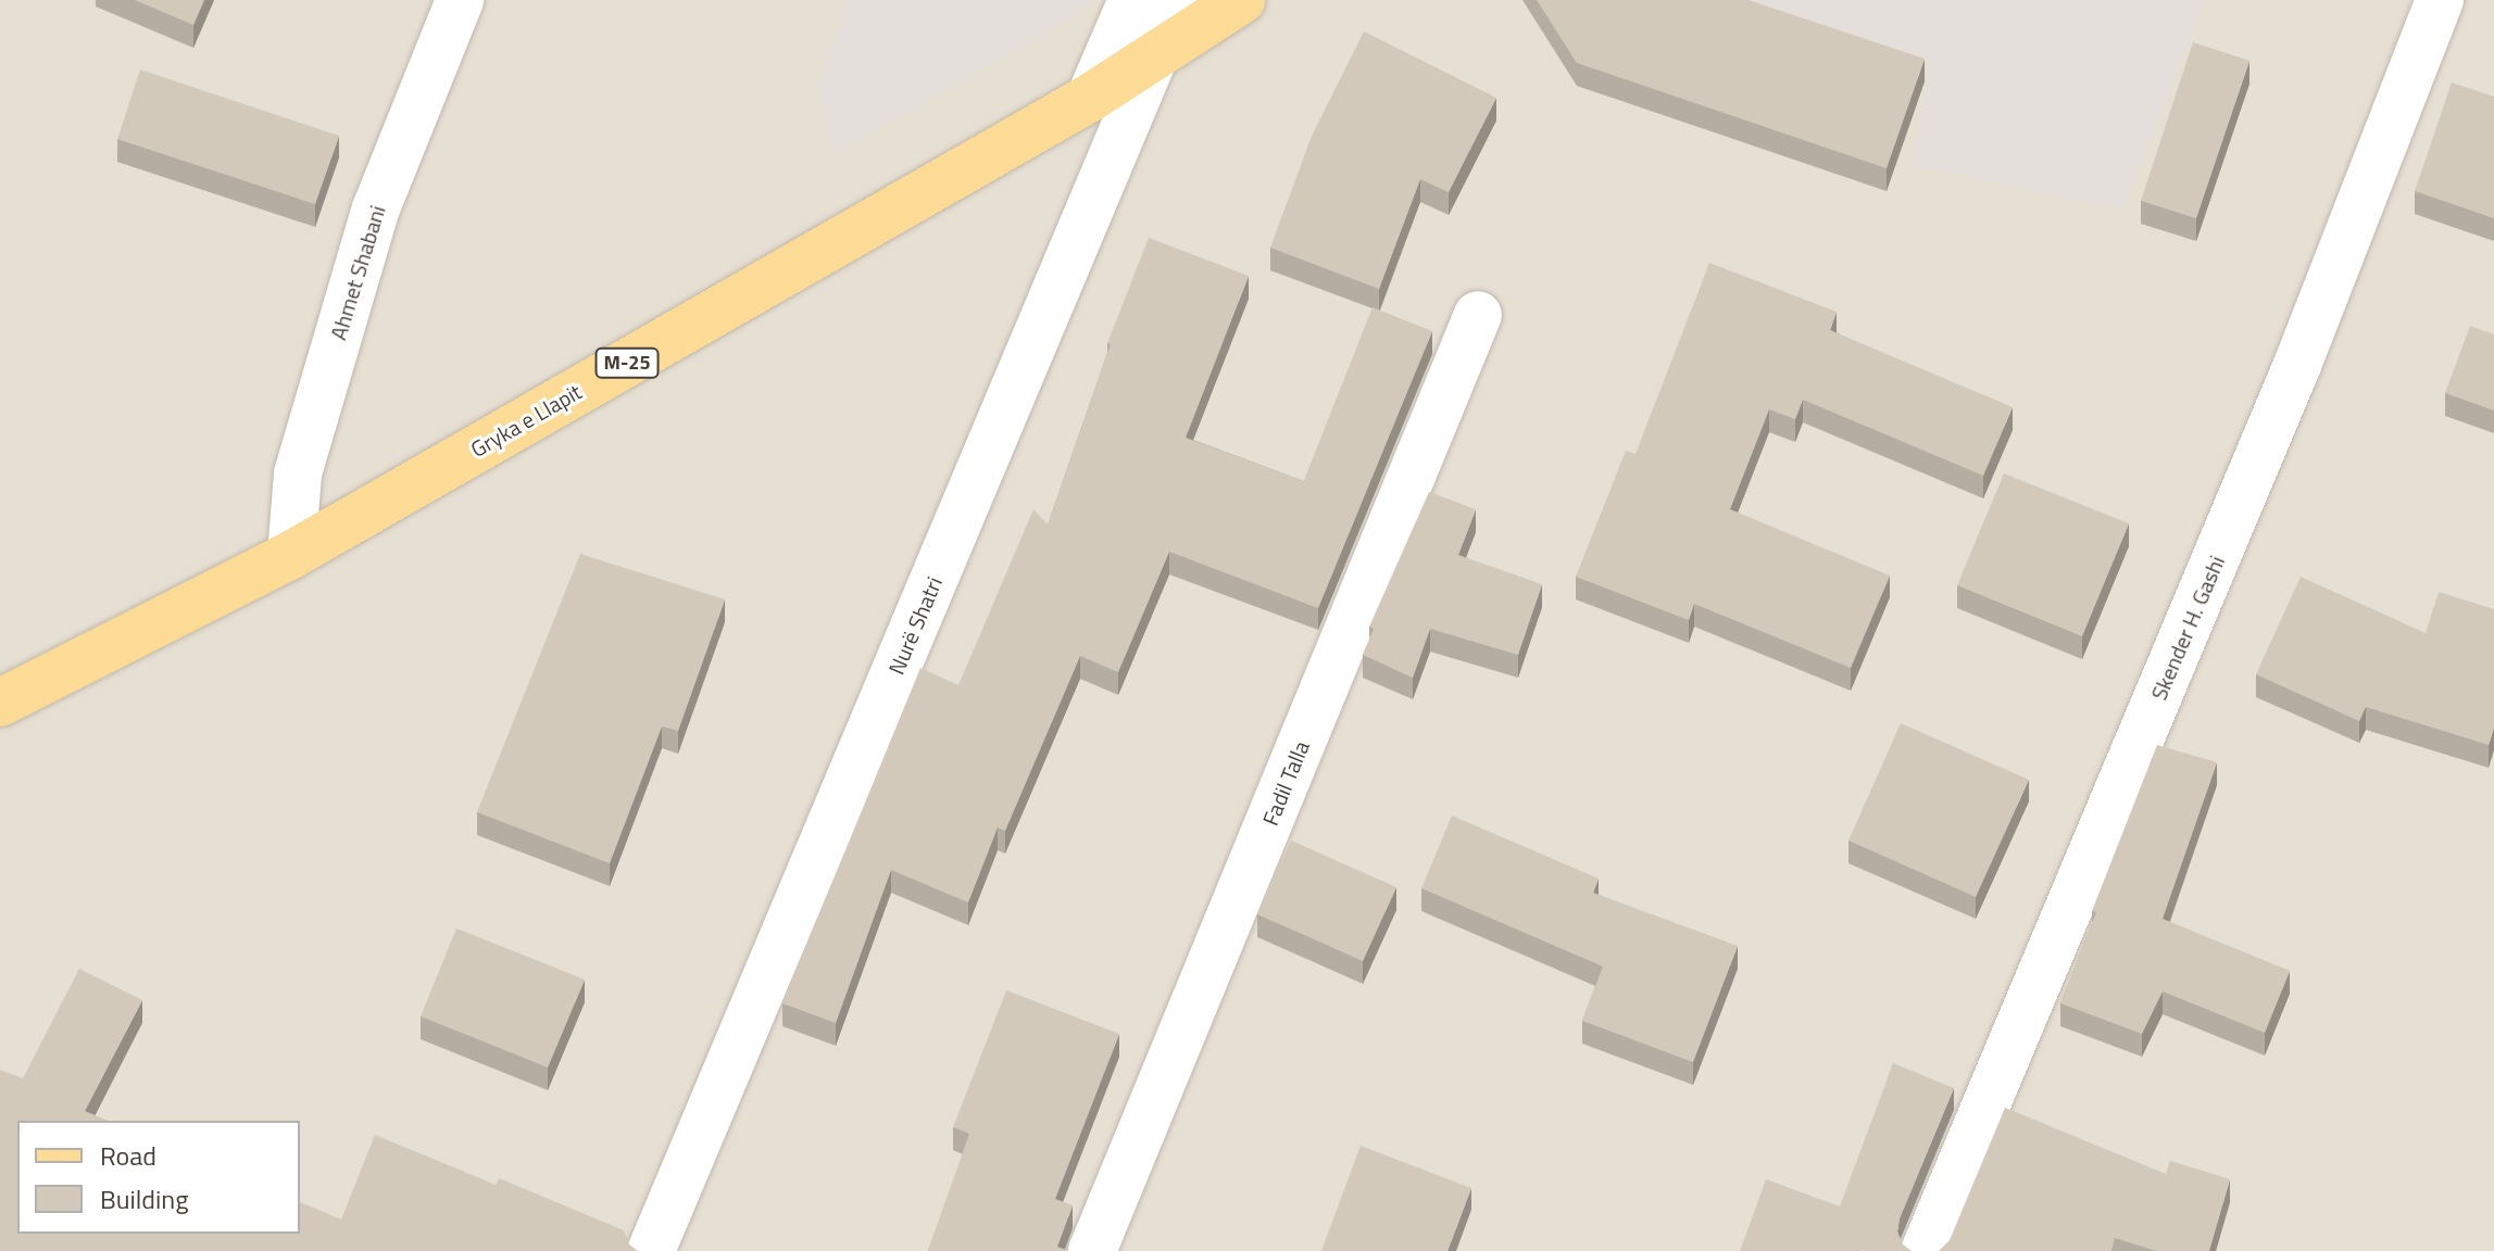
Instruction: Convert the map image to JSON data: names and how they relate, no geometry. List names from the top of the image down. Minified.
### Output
{"streets":{"main road":["M-25","Gryka e Llapit"],"street":["Ahmet Shabani","Nurë Shatri","Skender H. Gashi","Fadil Talla"]},"crossings":[["Ahmet Shabani","Gryka e Llapit"],["Gryka e Llapit","Nurë Shatri"]],"legend":["Road","Building"]}
